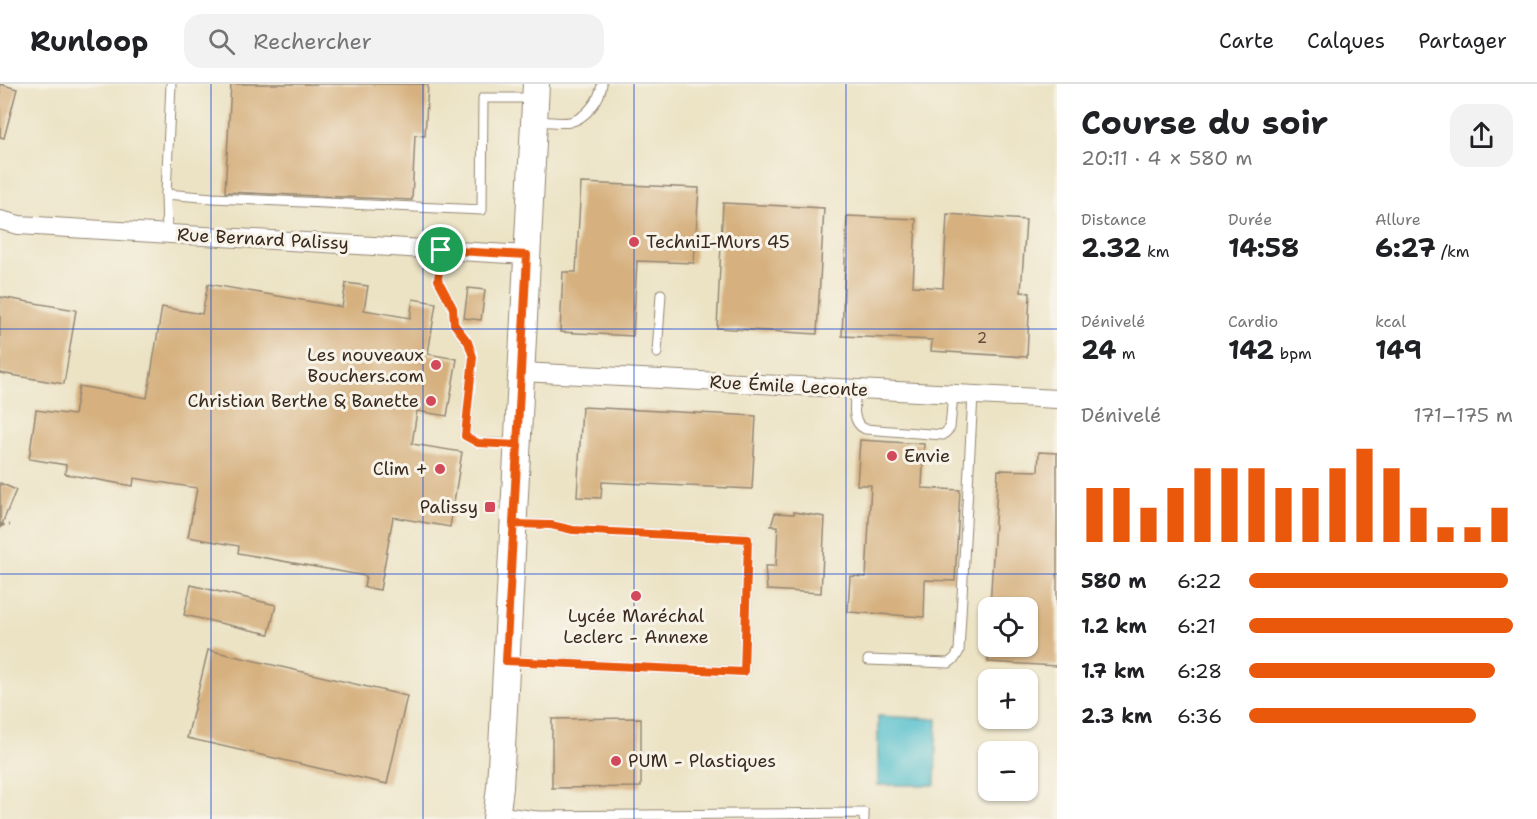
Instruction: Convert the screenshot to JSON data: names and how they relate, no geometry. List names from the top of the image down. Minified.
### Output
{"streets":{"street":["Rue Bernard Palissy","Rue Émile Leconte"]},"places":{"other":["TechniI-Murs 45","Les nouveaux Bouchers.com","Christian Berthe & Banette","Envie","Clim +","Lycée Maréchal Leclerc - Annexe","PUM - Plastiques"],"transit":["Palissy"]},"house_numbers":["2"],"page":{"header":"Runloop","search":"Rechercher","nav":["Carte","Calques","Partager"],"heading":["Course du soir","20:11 · 4 × 580 m"],"stats":[["Distance","2.32 km"],["Durée","14:58"],["Allure","6:27 /km"],["Dénivelé","24 m"],["Cardio","142 bpm"],["kcal","149"]],"chart":["Dénivelé","171–175 m"],"list":[{"name":"580 m","note":"6:22"},{"name":"1.2 km","note":"6:21"},{"name":"1.7 km","note":"6:28"},{"name":"2.3 km","note":"6:36"}],"map_buttons":["+","−"]}}
